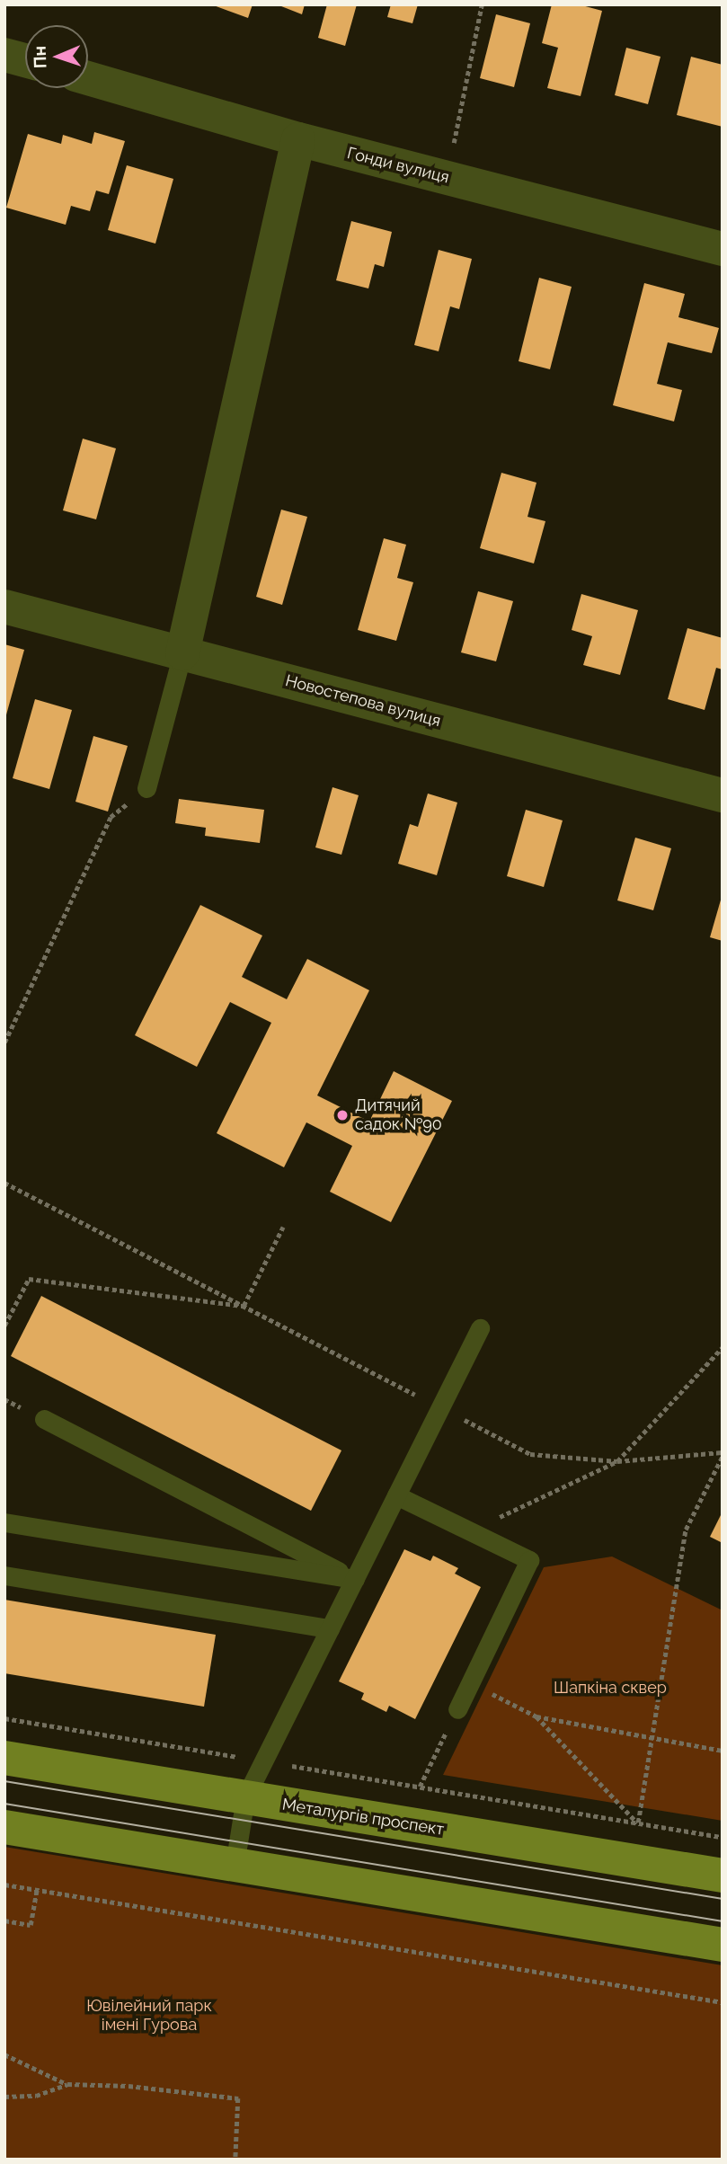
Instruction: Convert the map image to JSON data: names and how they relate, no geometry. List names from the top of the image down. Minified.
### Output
{"streets":{"main road":["Металургів проспект"],"street":["Гонди вулиця","Новостепова вулиця"]},"parks":["Шапкіна сквер","Ювілейний парк імені Гурова"],"places":["Дитячий садок №90"],"north":"left"}
